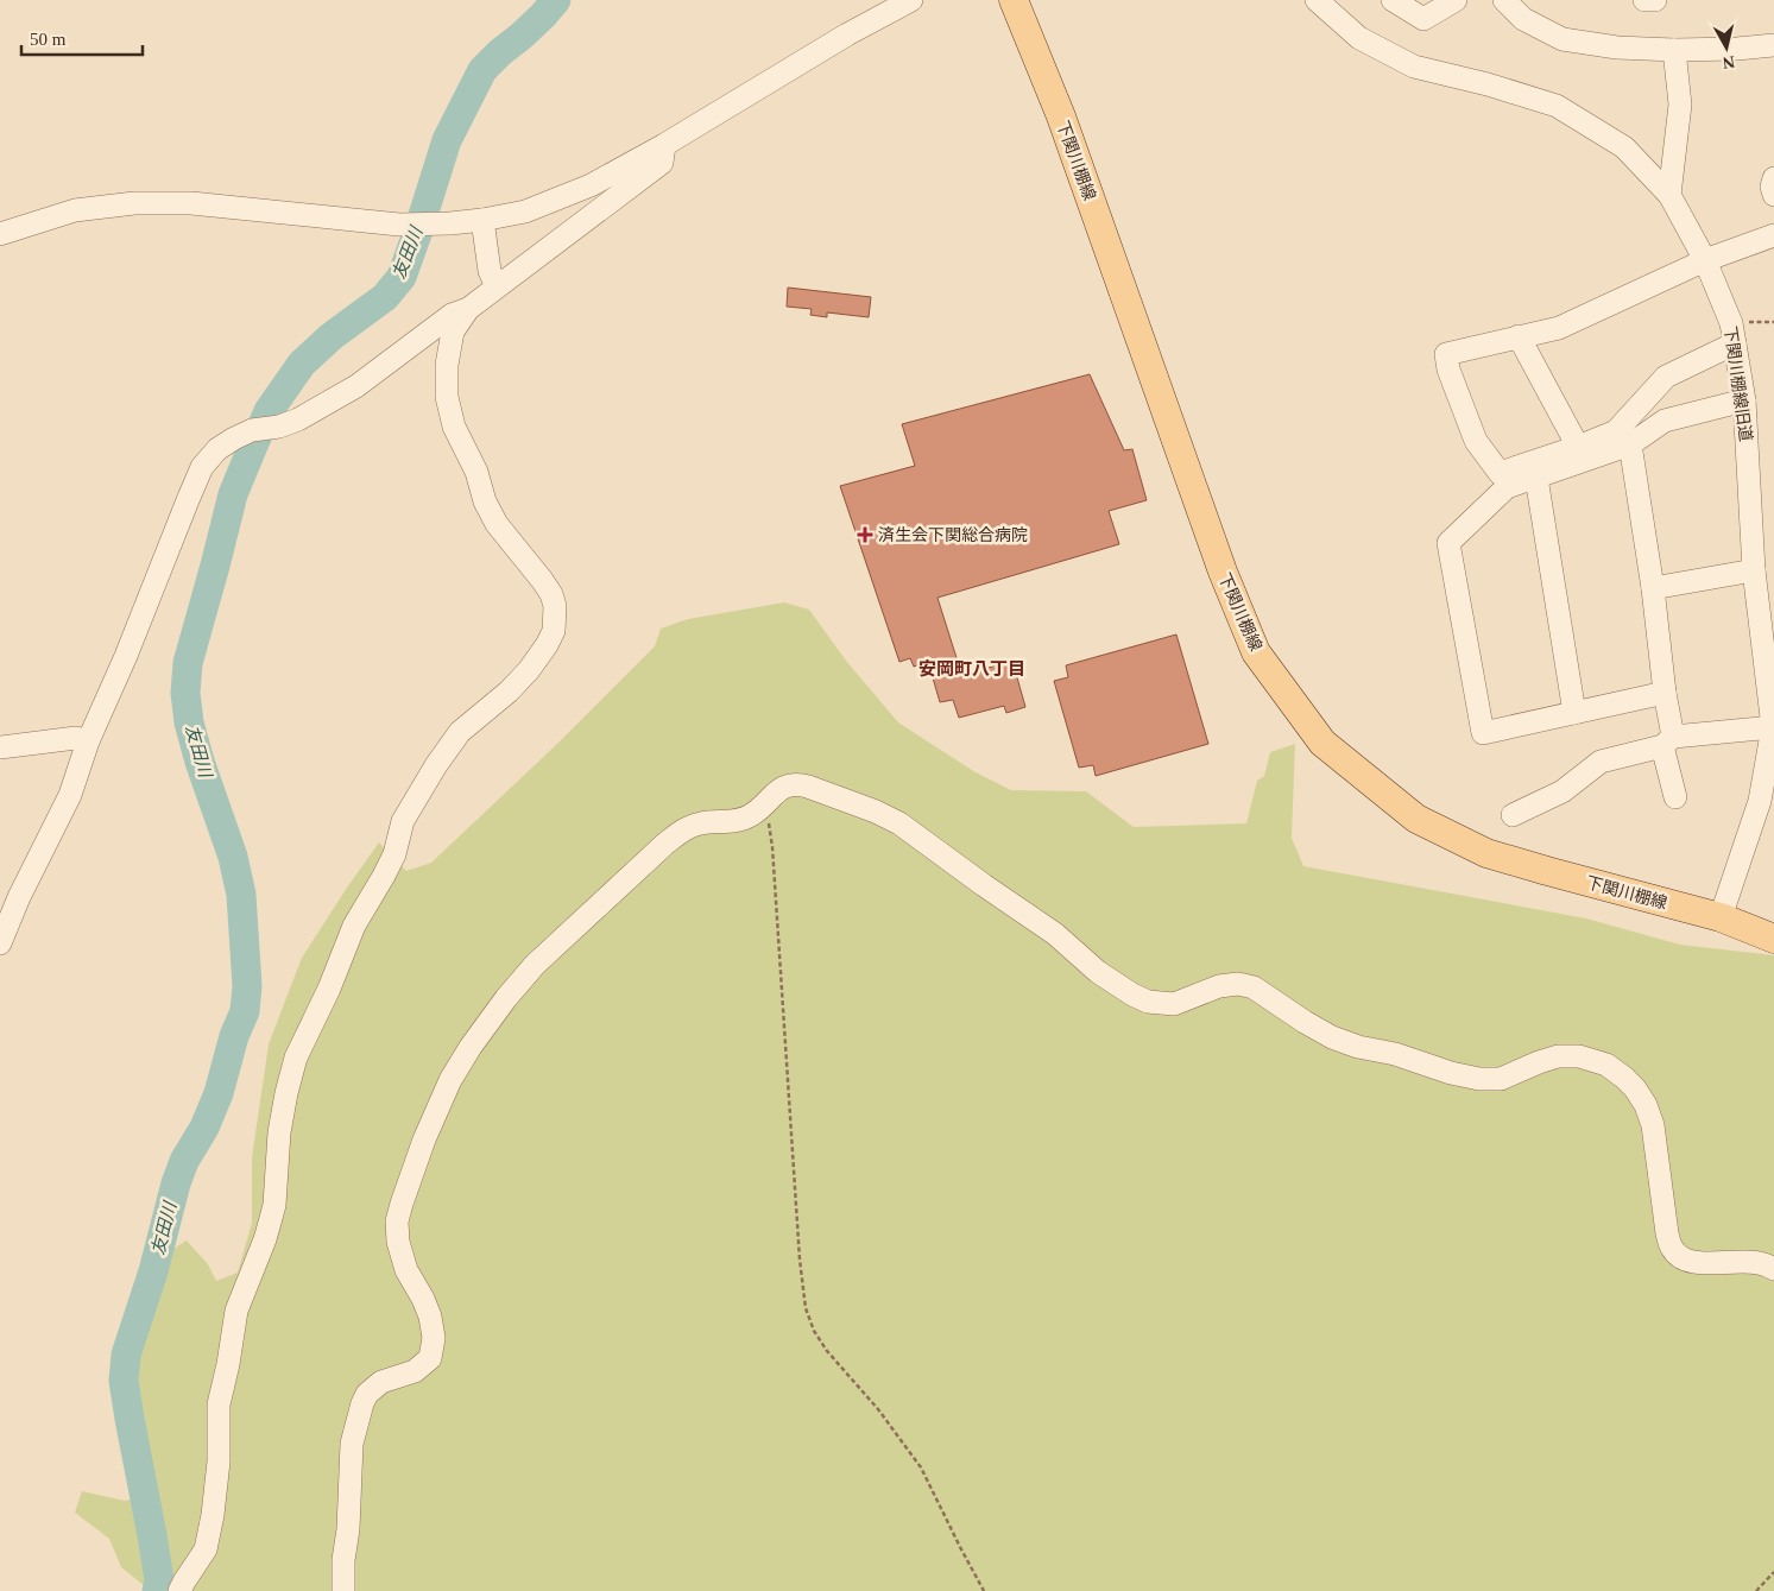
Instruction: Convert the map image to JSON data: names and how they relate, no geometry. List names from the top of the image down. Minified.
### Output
{"streets":{"main road":["下関川棚線"],"street":["下関川棚線旧道"]},"crossings":[["下関川棚線","下関川棚線旧道"]],"districts":["安岡町八丁目"],"water":["友田川"],"places":{"health":["済生会下関総合病院"]},"scale_bar":"50 m","north":"bottom"}
